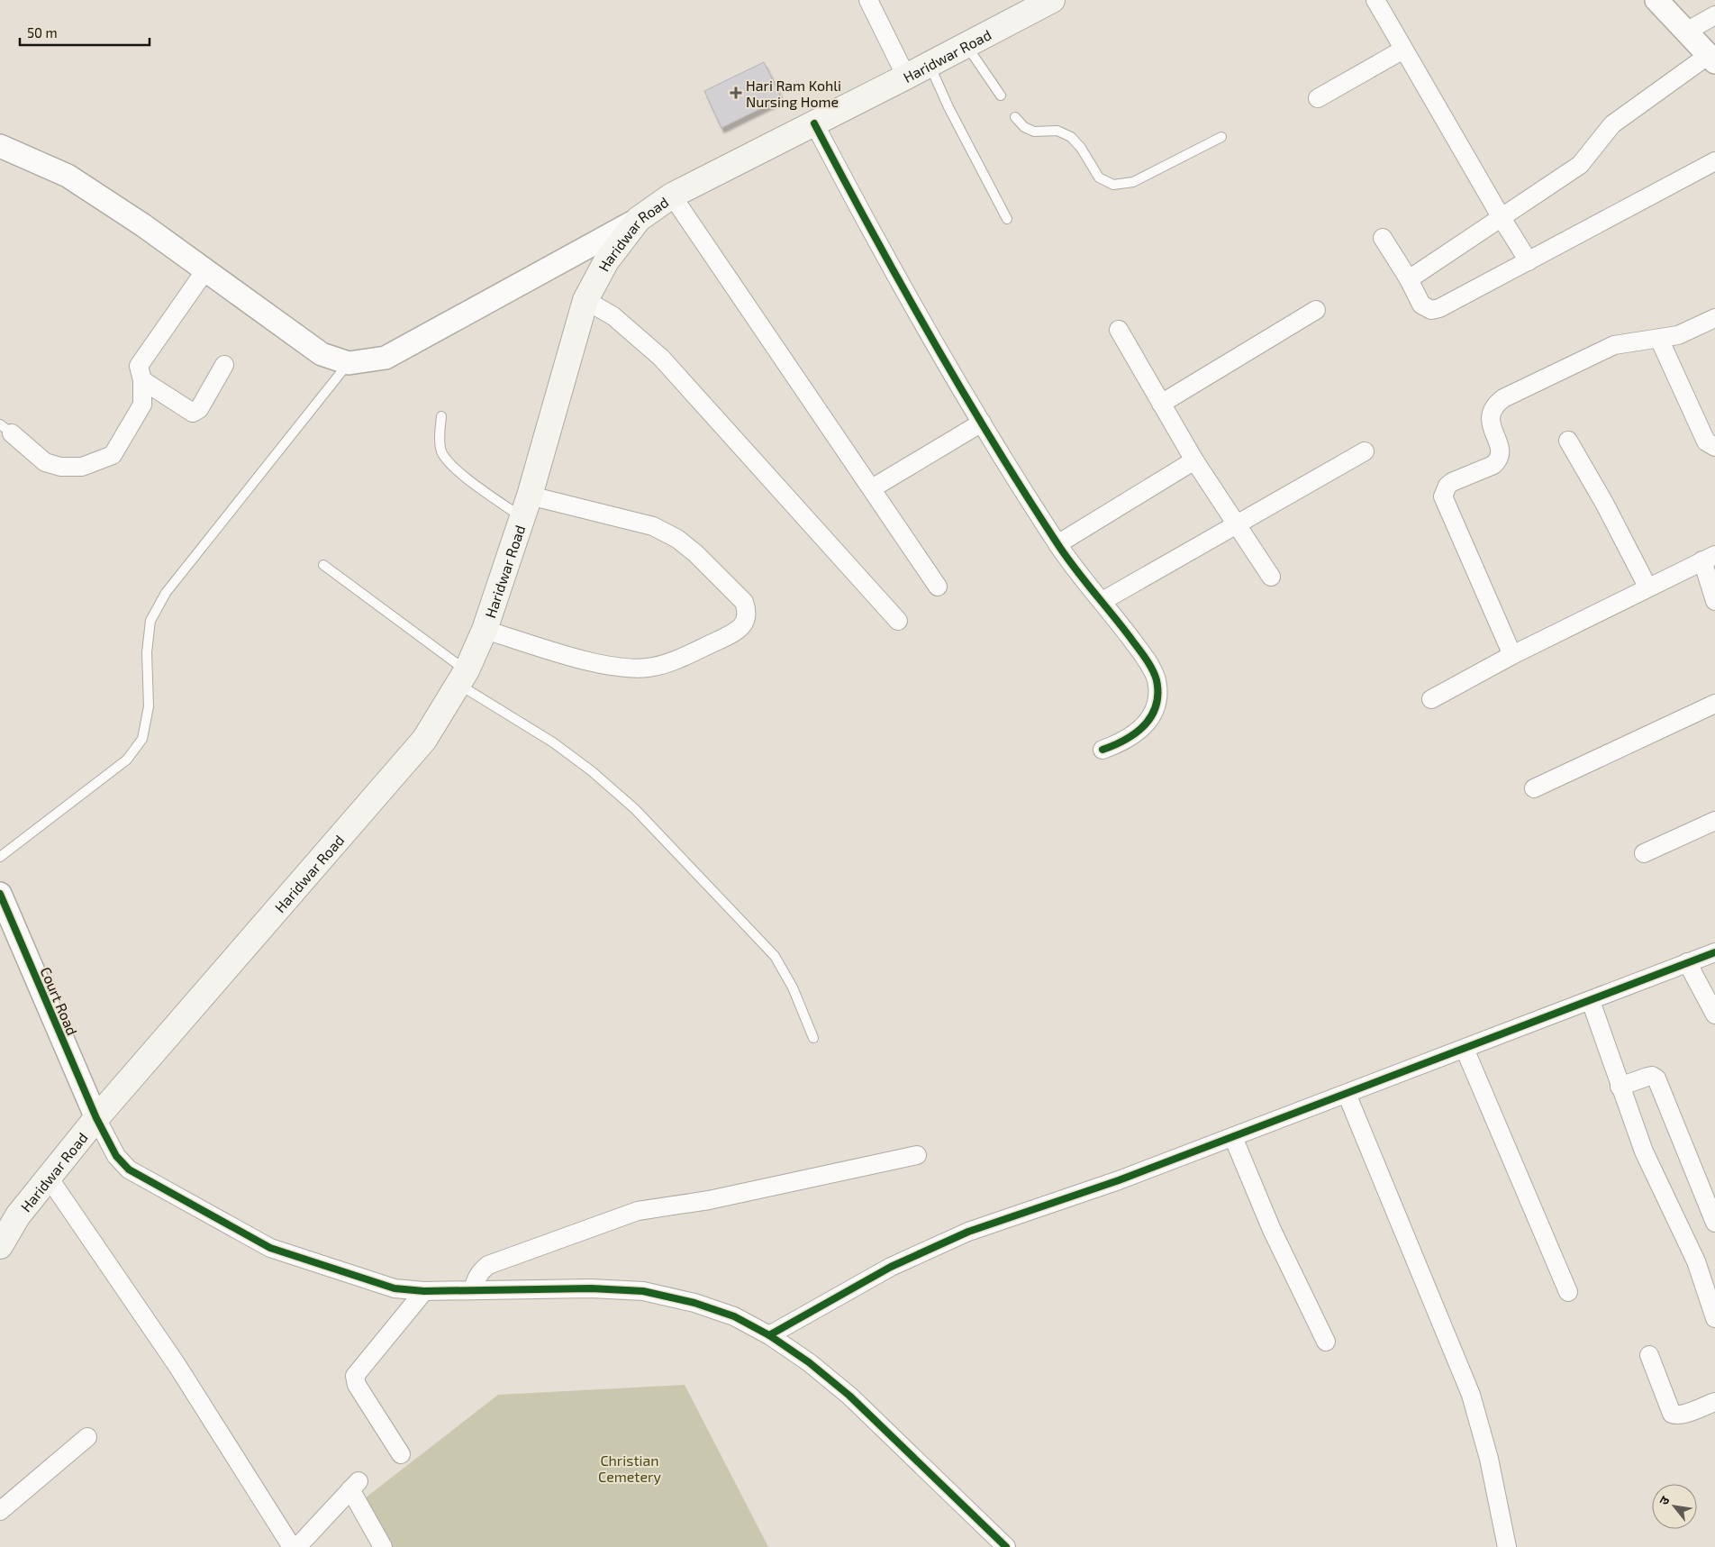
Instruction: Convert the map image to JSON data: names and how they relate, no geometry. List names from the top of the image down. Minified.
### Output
{"streets":{"main road":["Haridwar Road"],"street":["Court Road"]},"crossings":[["Haridwar Road","Court Road"]],"parks":["Christian Cemetery"],"places":{"health":["Hari Ram Kohli Nursing Home"]},"scale_bar":"50 m","north":"top left"}
